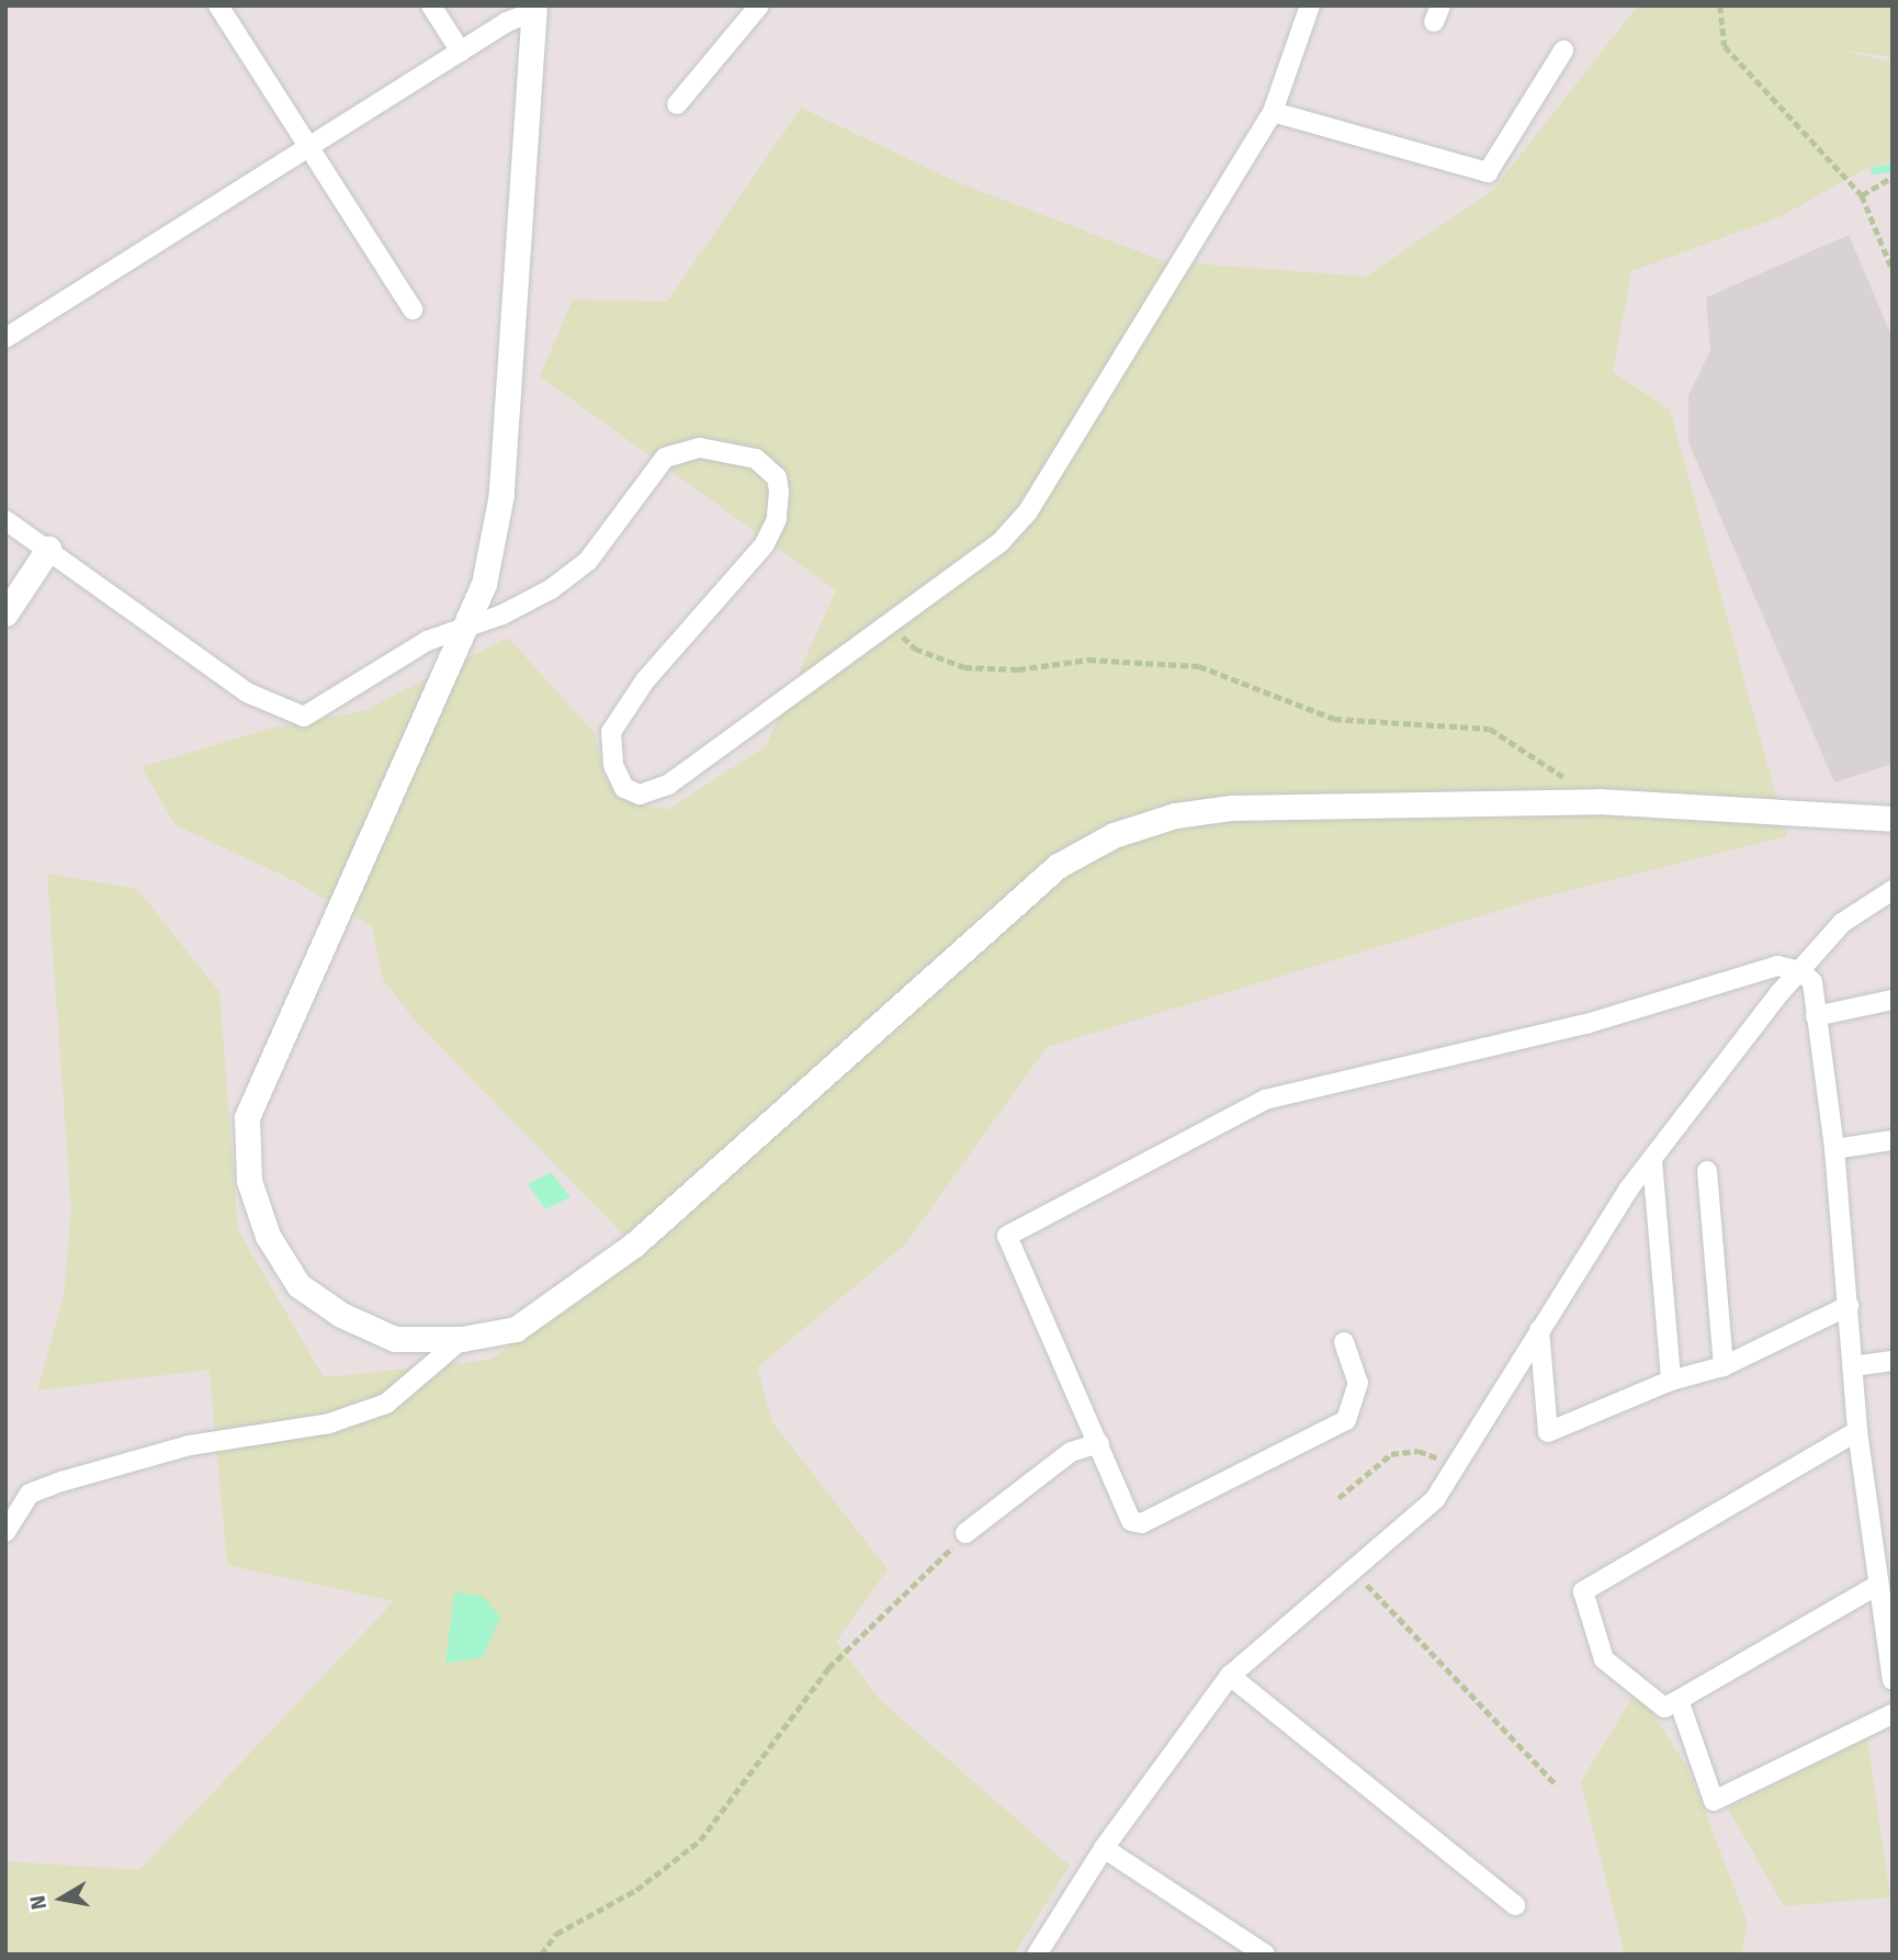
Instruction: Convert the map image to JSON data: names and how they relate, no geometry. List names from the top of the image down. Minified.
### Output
{"north":"left"}
